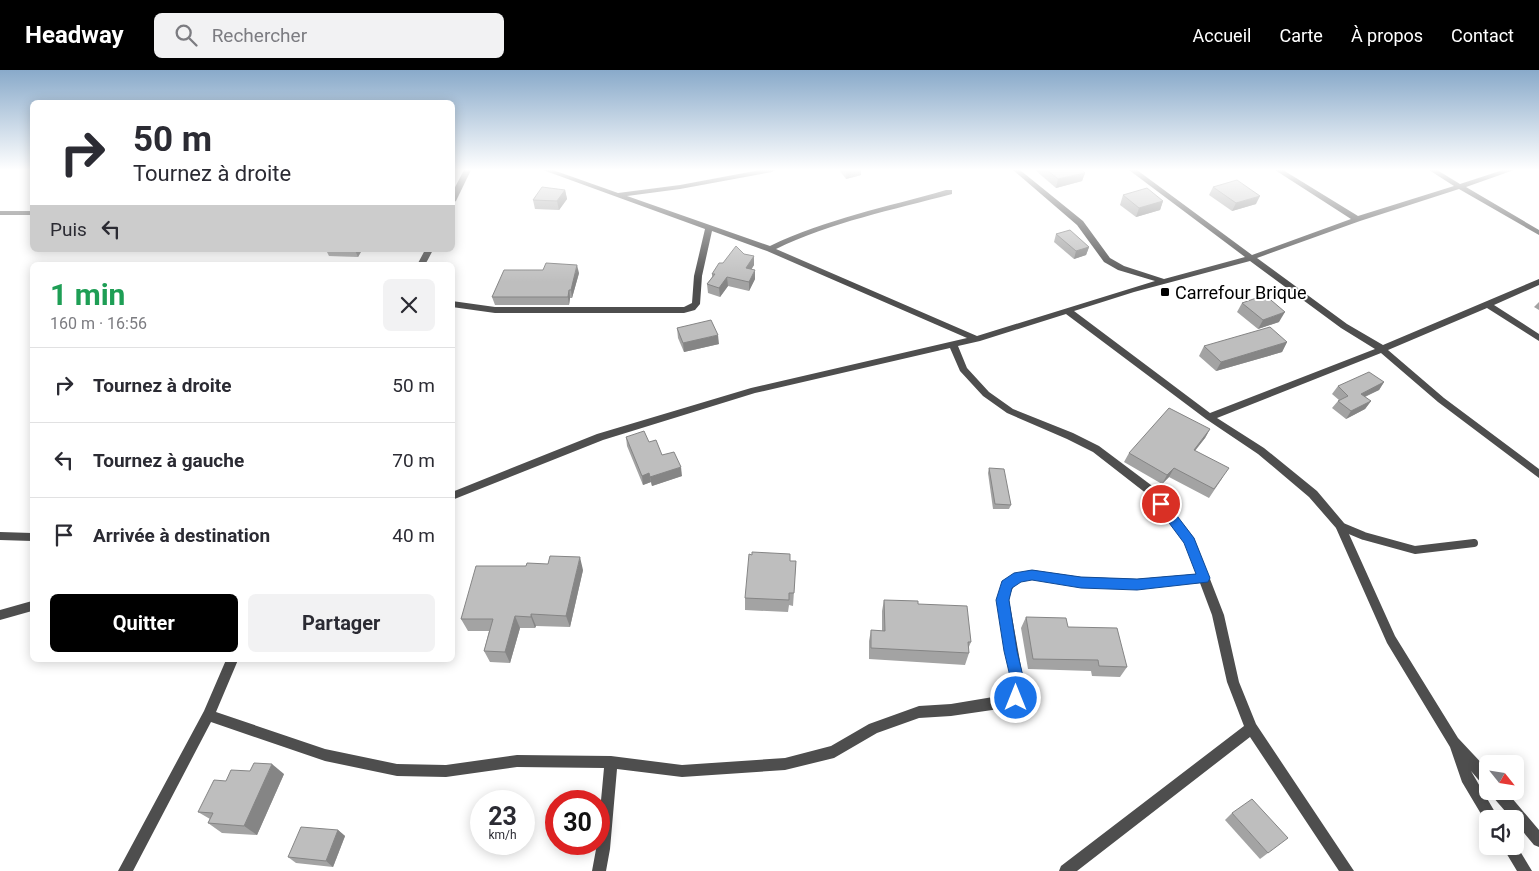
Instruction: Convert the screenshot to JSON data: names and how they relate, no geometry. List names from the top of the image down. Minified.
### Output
{"places":{"transit":["Carrefour Brique"]},"north":"bottom right","page":{"header":"Headway","search":"Rechercher","nav":["Accueil","Carte","À propos","Contact"],"turn":["50 m","Tournez à droite"],"then":"Puis","heading":["1 min","160 m · 16:56"],"list":[{"name":"Tournez à droite","value":"50 m"},{"name":"Tournez à gauche","value":"70 m"},{"name":"Arrivée à destination","value":"40 m"}],"buttons":["Quitter","Partager"],"speed":"23 km/h","limit":"30"}}
